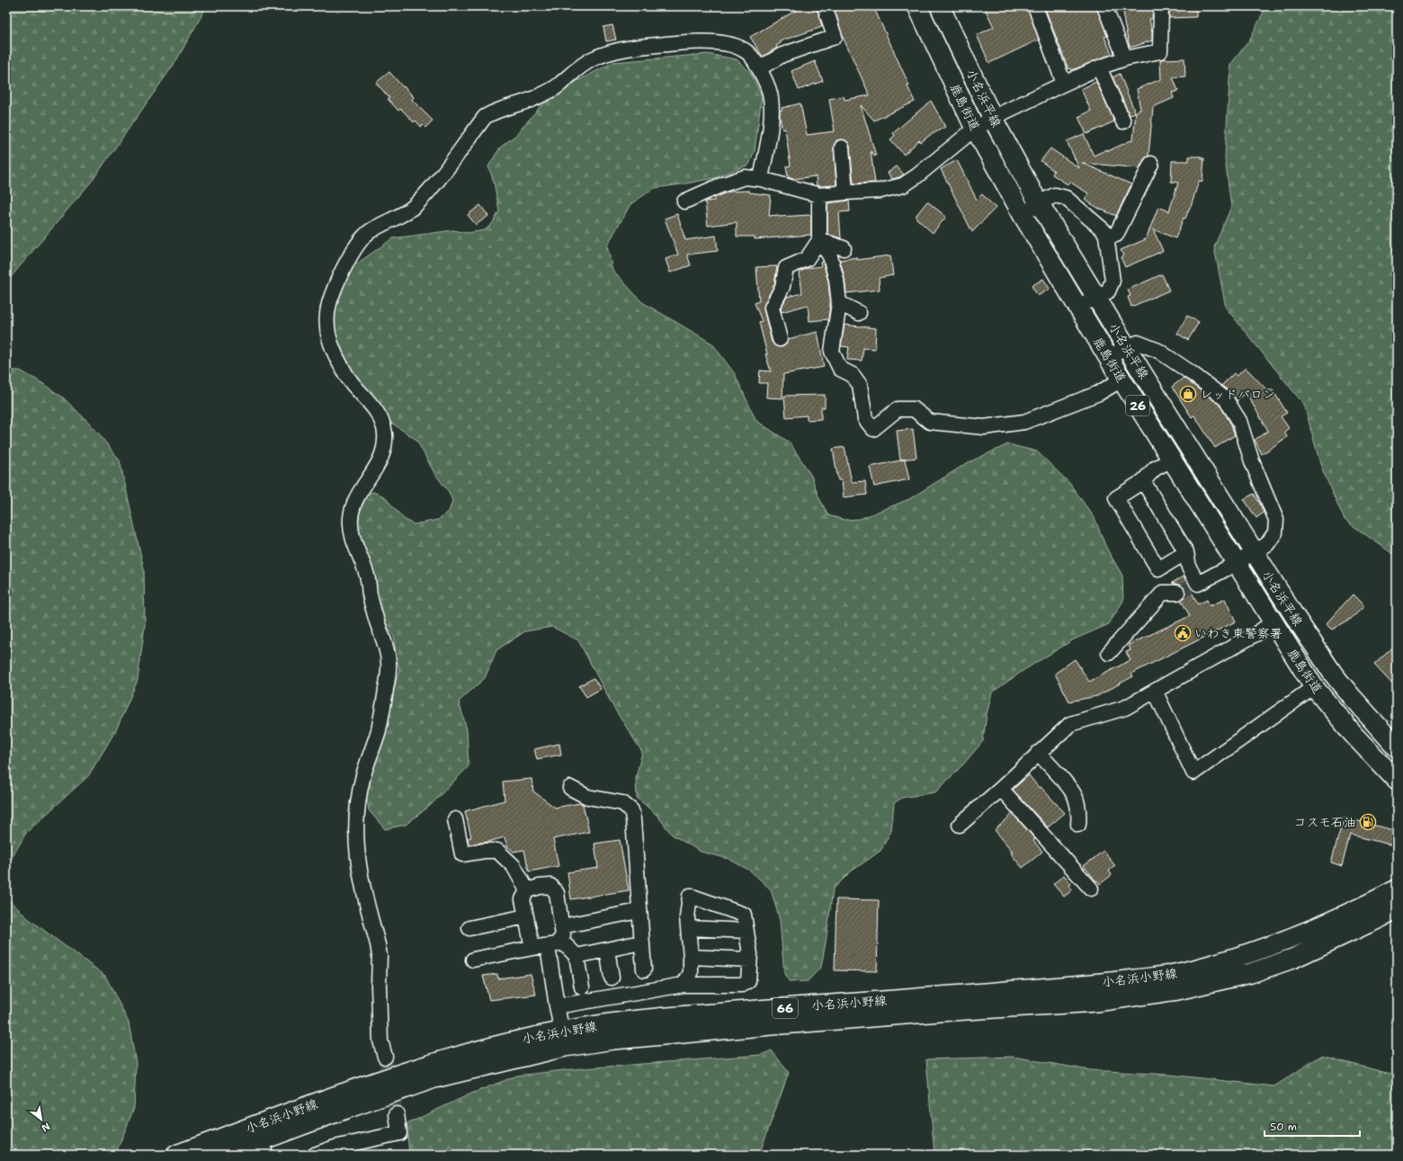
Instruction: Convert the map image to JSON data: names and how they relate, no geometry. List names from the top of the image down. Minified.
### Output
{"streets":{"main road":["小名浜平線","鹿島街道","26","小名浜小野線","66"]},"places":{"shop":["レッドバロン"],"public building":["いわき東警察署"],"fuel station":["コスモ石油"]},"scale_bar":"50 m","north":"bottom right"}
